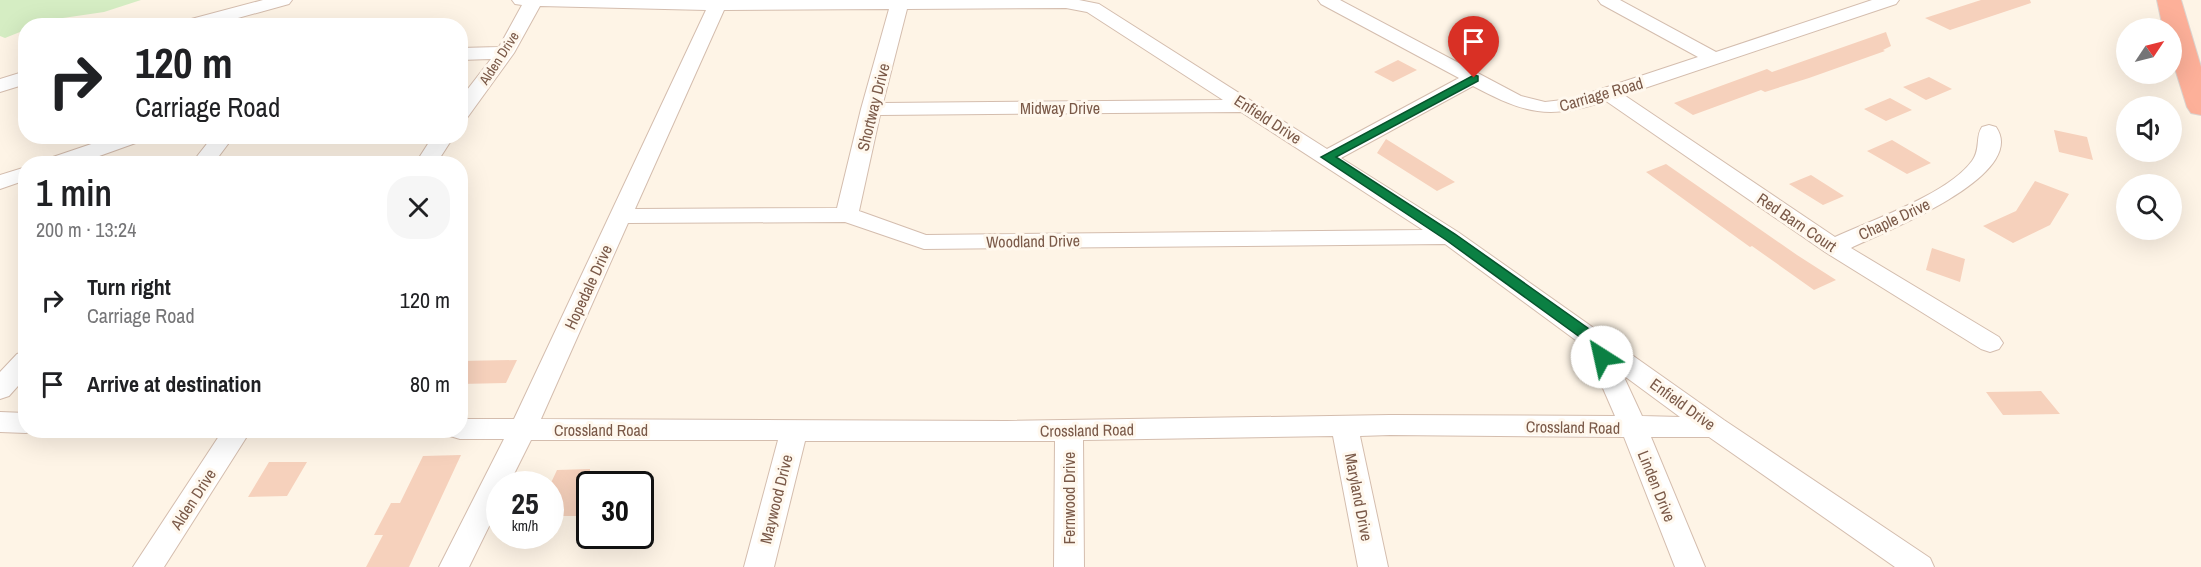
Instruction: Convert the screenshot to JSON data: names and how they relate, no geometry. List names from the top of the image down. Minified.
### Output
{"streets":{"street":["Alden Drive","Carriage Road","Shortway Drive","Midway Drive","Enfield Drive","Chaple Drive","Red Barn Court","Woodland Drive","Hopedale Drive","Crossland Road","Linden Drive","Maryland Drive","Fernwood Drive","Maywood Drive"]},"crossings":[["Alden Drive","Enfield Drive"],["Carriage Road","Red Barn Court"],["Shortway Drive","Midway Drive"],["Shortway Drive","Enfield Drive"],["Shortway Drive","Woodland Drive"],["Midway Drive","Enfield Drive"],["Enfield Drive","Woodland Drive"],["Enfield Drive","Hopedale Drive"],["Enfield Drive","Crossland Road"],["Enfield Drive","Linden Drive"],["Chaple Drive","Red Barn Court"],["Woodland Drive","Hopedale Drive"],["Hopedale Drive","Crossland Road"],["Crossland Road","Linden Drive"],["Crossland Road","Maryland Drive"],["Crossland Road","Fernwood Drive"],["Crossland Road","Maywood Drive"]],"north":"top right","page":{"turn":["120 m","Carriage Road"],"heading":["1 min","200 m · 13:24"],"list":[{"name":"Turn right","note":"Carriage Road","value":"120 m"},{"name":"Arrive at destination","value":"80 m"}],"speed":"25 km/h","limit":"30"}}
